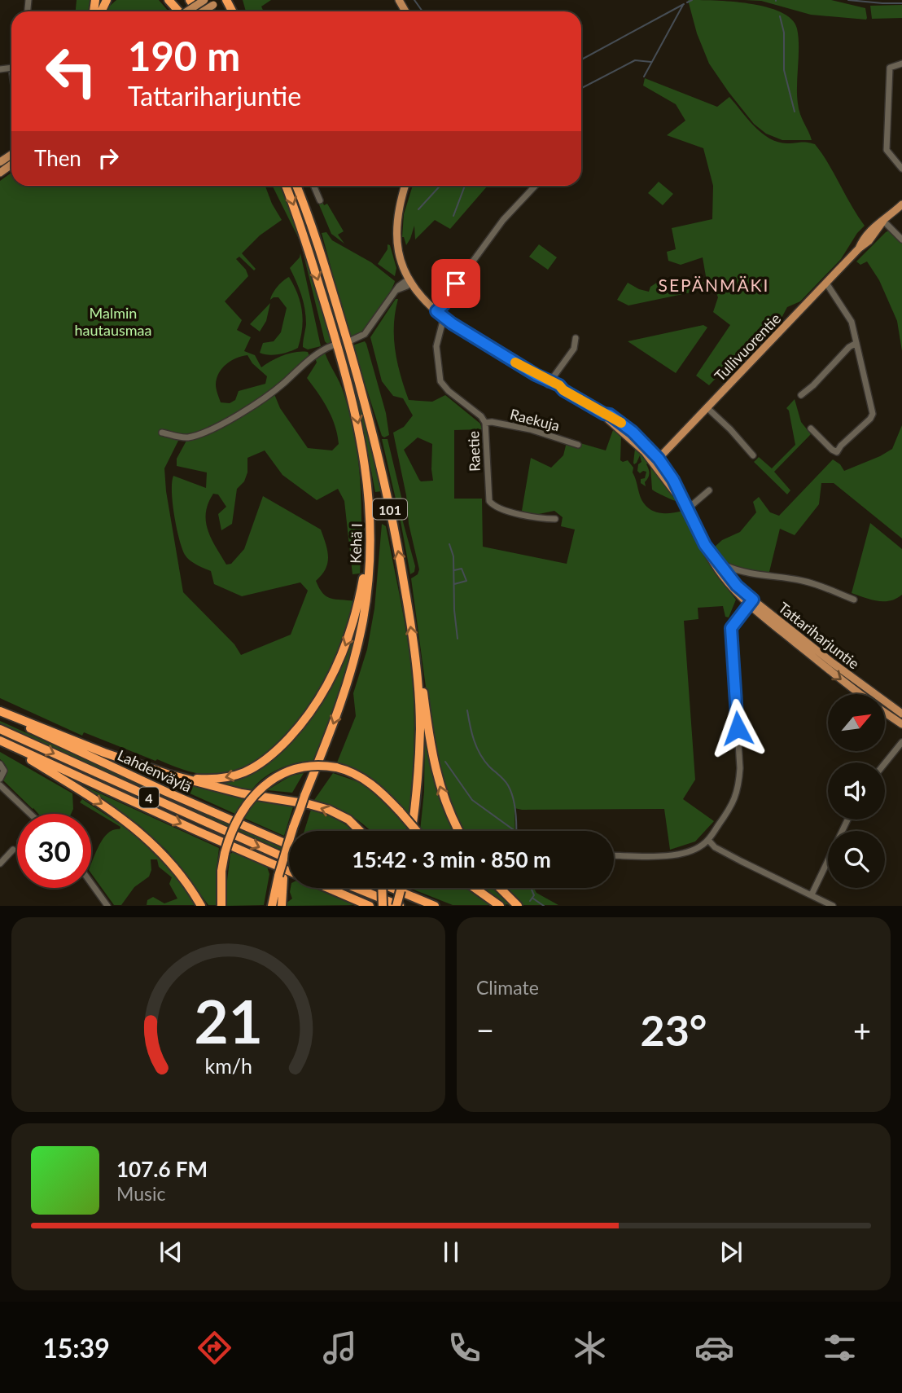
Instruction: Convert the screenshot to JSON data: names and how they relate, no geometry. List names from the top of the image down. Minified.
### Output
{"streets":{"highway":["101","Kehä I","Lahdenväylä","4"],"main road":["Tullivuorentie","Tattariharjuntie"],"street":["Raekuja","Raetie"]},"crossings":[["Tullivuorentie","Tattariharjuntie"],["Raekuja","Raetie"],["Raetie","Tattariharjuntie"]],"districts":["SEPÄNMÄKI"],"parks":["Malmin hautausmaa"],"north":"top right","page":{"turn":["190 m","Tattariharjuntie"],"then":"Then","limit":"30","trip":"15:42 · 3 min · 850 m","tile":"Climate","heat":["−","23°","+"],"song":["107.6 FM","Music"],"tabs":"15:39","gauge":["21","km/h"]}}
